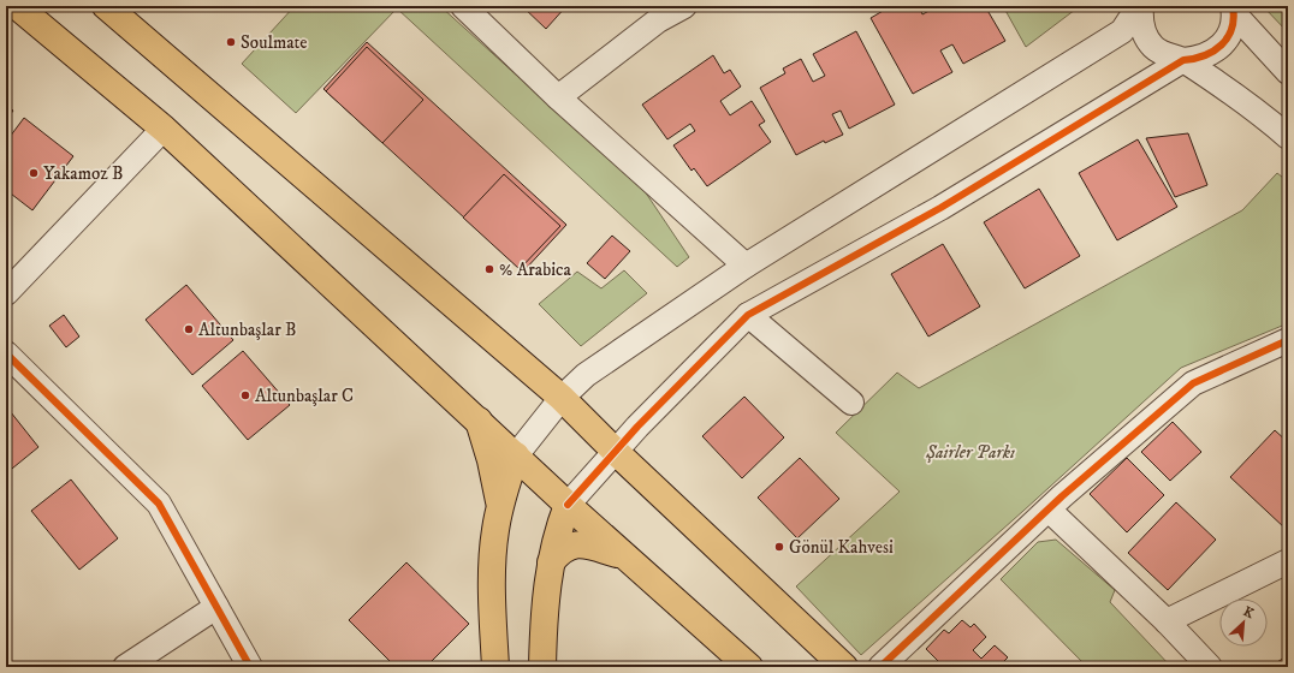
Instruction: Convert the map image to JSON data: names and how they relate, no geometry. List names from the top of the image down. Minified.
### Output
{"parks":["Şairler Parkı"],"places":["Soulmate","Yakamoz B","% Arabica","Altunbaşlar B","Altunbaşlar C","Gönül Kahvesi"],"north":"top right"}
